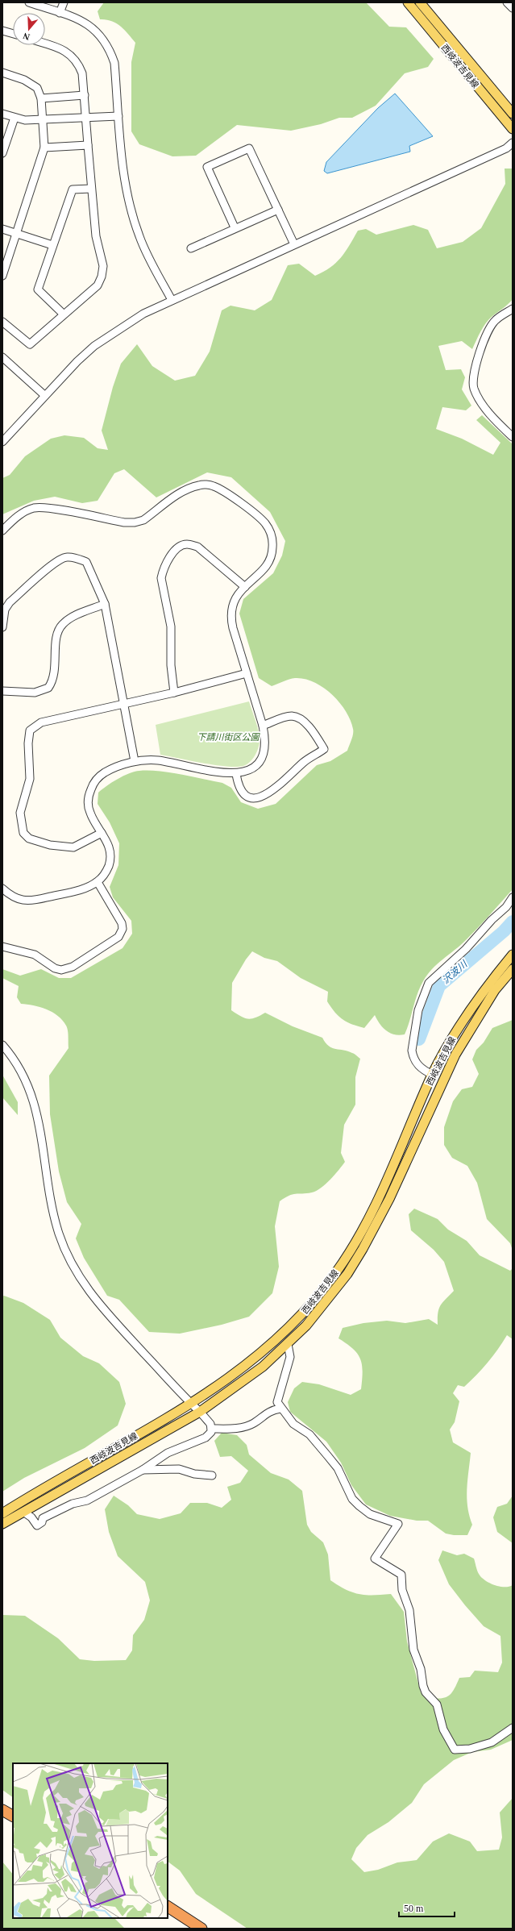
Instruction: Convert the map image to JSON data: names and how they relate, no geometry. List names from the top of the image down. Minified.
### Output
{"streets":{"main road":["西岐波吉見線"]},"water":["沢波川"],"parks":["下請川街区公園"],"scale_bar":"50 m","north":"bottom"}
